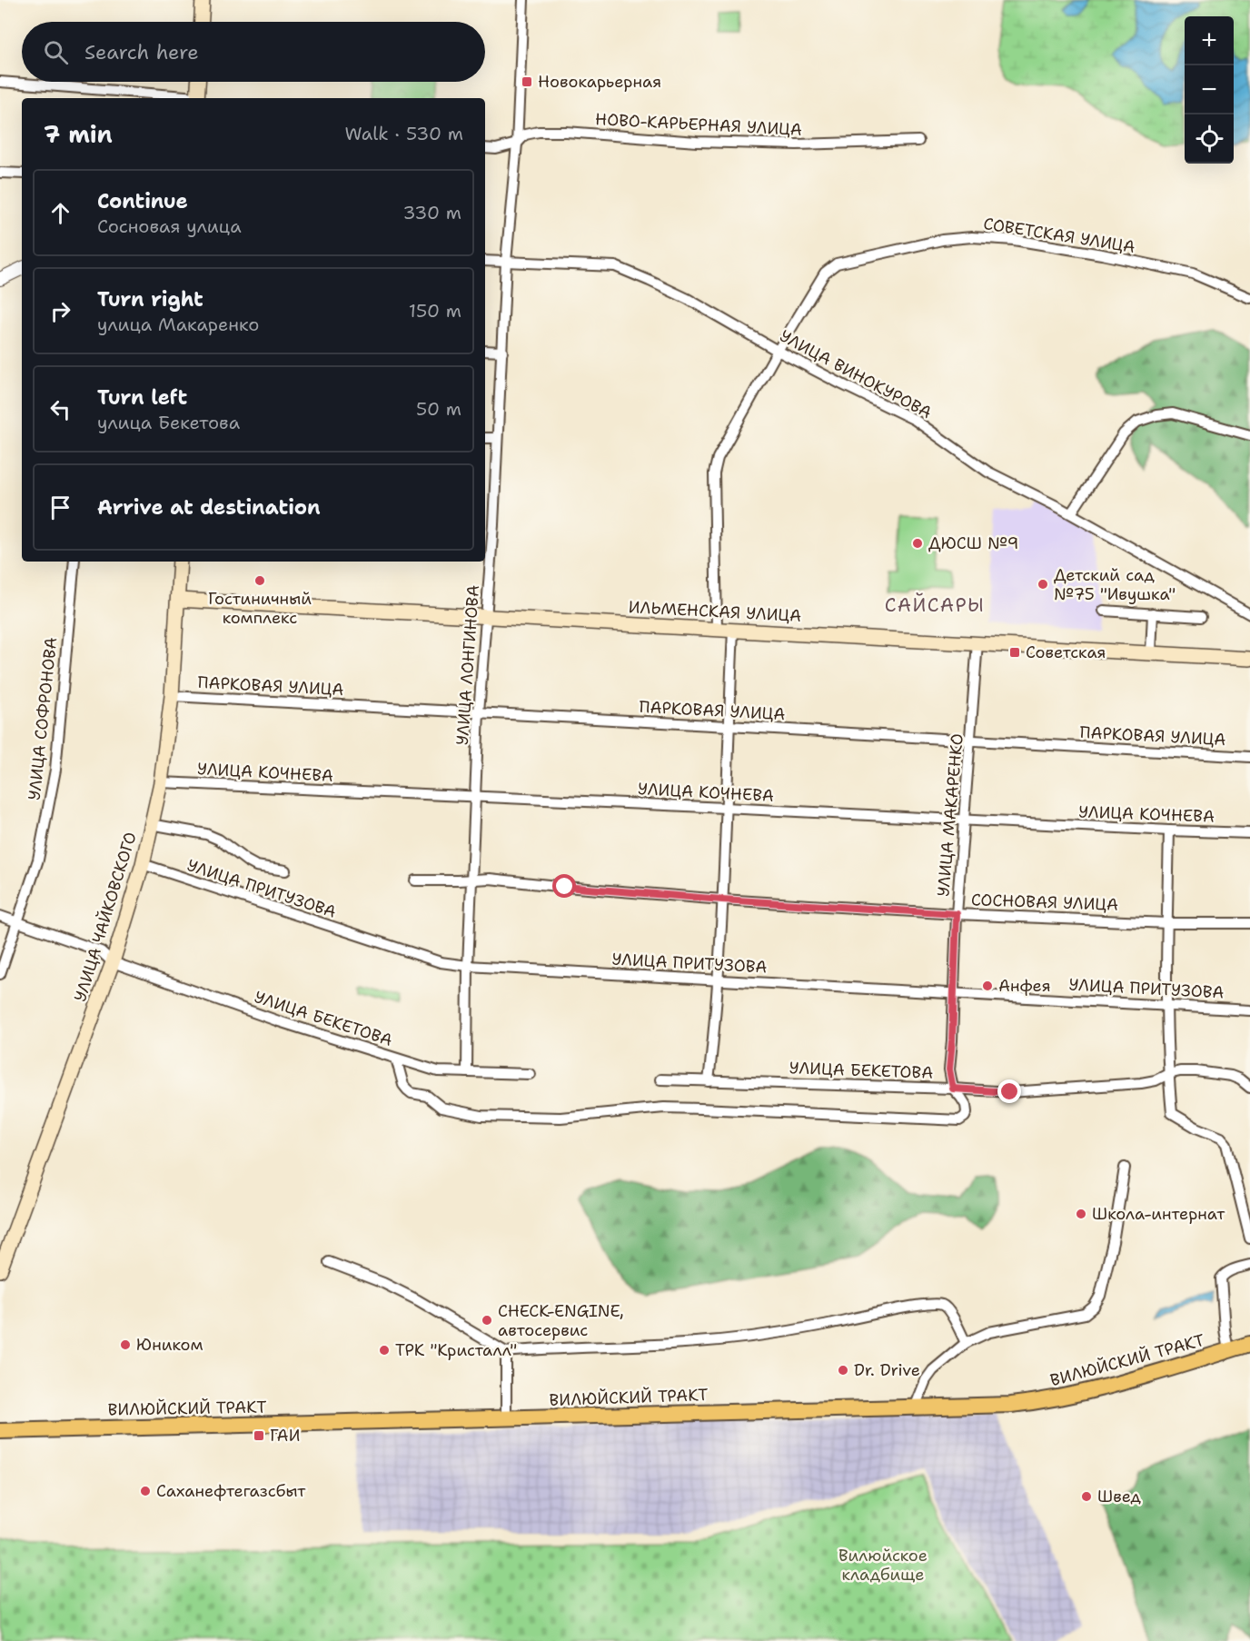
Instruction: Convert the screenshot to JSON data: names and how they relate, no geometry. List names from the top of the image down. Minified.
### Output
{"streets":{"main road":["ИЛЬМЕНСКАЯ УЛИЦА","УЛИЦА ЧАЙКОВСКОГО","ВИЛЮЙСКИЙ ТРАКТ"],"street":["НОВО-КАРЬЕРНАЯ УЛИЦА","СОВЕТСКАЯ УЛИЦА","УЛИЦА ВИНОКУРОВА","УЛИЦА ЛОНГИНОВА","ПАРКОВАЯ УЛИЦА","УЛИЦА СОФРОНОВА","УЛИЦА КОЧНЕВА","УЛИЦА МАКАРЕНКО","УЛИЦА ПРИТУЗОВА","СОСНОВАЯ УЛИЦА","УЛИЦА БЕКЕТОВА"]},"crossings":[["НОВО-КАРЬЕРНАЯ УЛИЦА","УЛИЦА ЛОНГИНОВА"],["СОВЕТСКАЯ УЛИЦА","УЛИЦА ВИНОКУРОВА"],["СОВЕТСКАЯ УЛИЦА","ИЛЬМЕНСКАЯ УЛИЦА"],["УЛИЦА ВИНОКУРОВА","УЛИЦА ЛОНГИНОВА"],["ИЛЬМЕНСКАЯ УЛИЦА","УЛИЦА ЛОНГИНОВА"],["ИЛЬМЕНСКАЯ УЛИЦА","УЛИЦА МАКАРЕНКО"],["ИЛЬМЕНСКАЯ УЛИЦА","УЛИЦА ЧАЙКОВСКОГО"],["УЛИЦА ЛОНГИНОВА","ПАРКОВАЯ УЛИЦА"],["УЛИЦА ЛОНГИНОВА","УЛИЦА КОЧНЕВА"],["УЛИЦА ЛОНГИНОВА","УЛИЦА ПРИТУЗОВА"],["УЛИЦА ЛОНГИНОВА","СОСНОВАЯ УЛИЦА"],["УЛИЦА ЛОНГИНОВА","УЛИЦА БЕКЕТОВА"],["ПАРКОВАЯ УЛИЦА","УЛИЦА МАКАРЕНКО"],["ПАРКОВАЯ УЛИЦА","УЛИЦА ЧАЙКОВСКОГО"],["УЛИЦА СОФРОНОВА","УЛИЦА БЕКЕТОВА"],["УЛИЦА КОЧНЕВА","УЛИЦА МАКАРЕНКО"],["УЛИЦА КОЧНЕВА","УЛИЦА ЧАЙКОВСКОГО"],["УЛИЦА МАКАРЕНКО","УЛИЦА ПРИТУЗОВА"],["УЛИЦА МАКАРЕНКО","СОСНОВАЯ УЛИЦА"],["УЛИЦА МАКАРЕНКО","УЛИЦА БЕКЕТОВА"],["УЛИЦА ПРИТУЗОВА","УЛИЦА ЧАЙКОВСКОГО"],["УЛИЦА ЧАЙКОВСКОГО","УЛИЦА БЕКЕТОВА"]],"districts":["САЙСАРЫ"],"parks":["Вилюйское кладбище"],"places":{"transit":["Новокарьерная","Советская","ГАИ"],"other":["ДЮСШ №9","Гостиничный комплекс","Детский сад №75 \"Ивушка\"","Анфея","Школа-интернат","CHECK-ENGINE, автосервис","Юником","ТРК \"Кристалл\"","Dr. Drive","Саханефтегазсбыт","Швед"]},"page":{"map_buttons":["+","−"],"search":"Search here","heading":["7 min","Walk · 530 m"],"list":[["Continue","Сосновая улица","330 m"],["Turn right","улица Макаренко","150 m"],["Turn left","улица Бекетова","50 m"],"Arrive at destination"]}}
